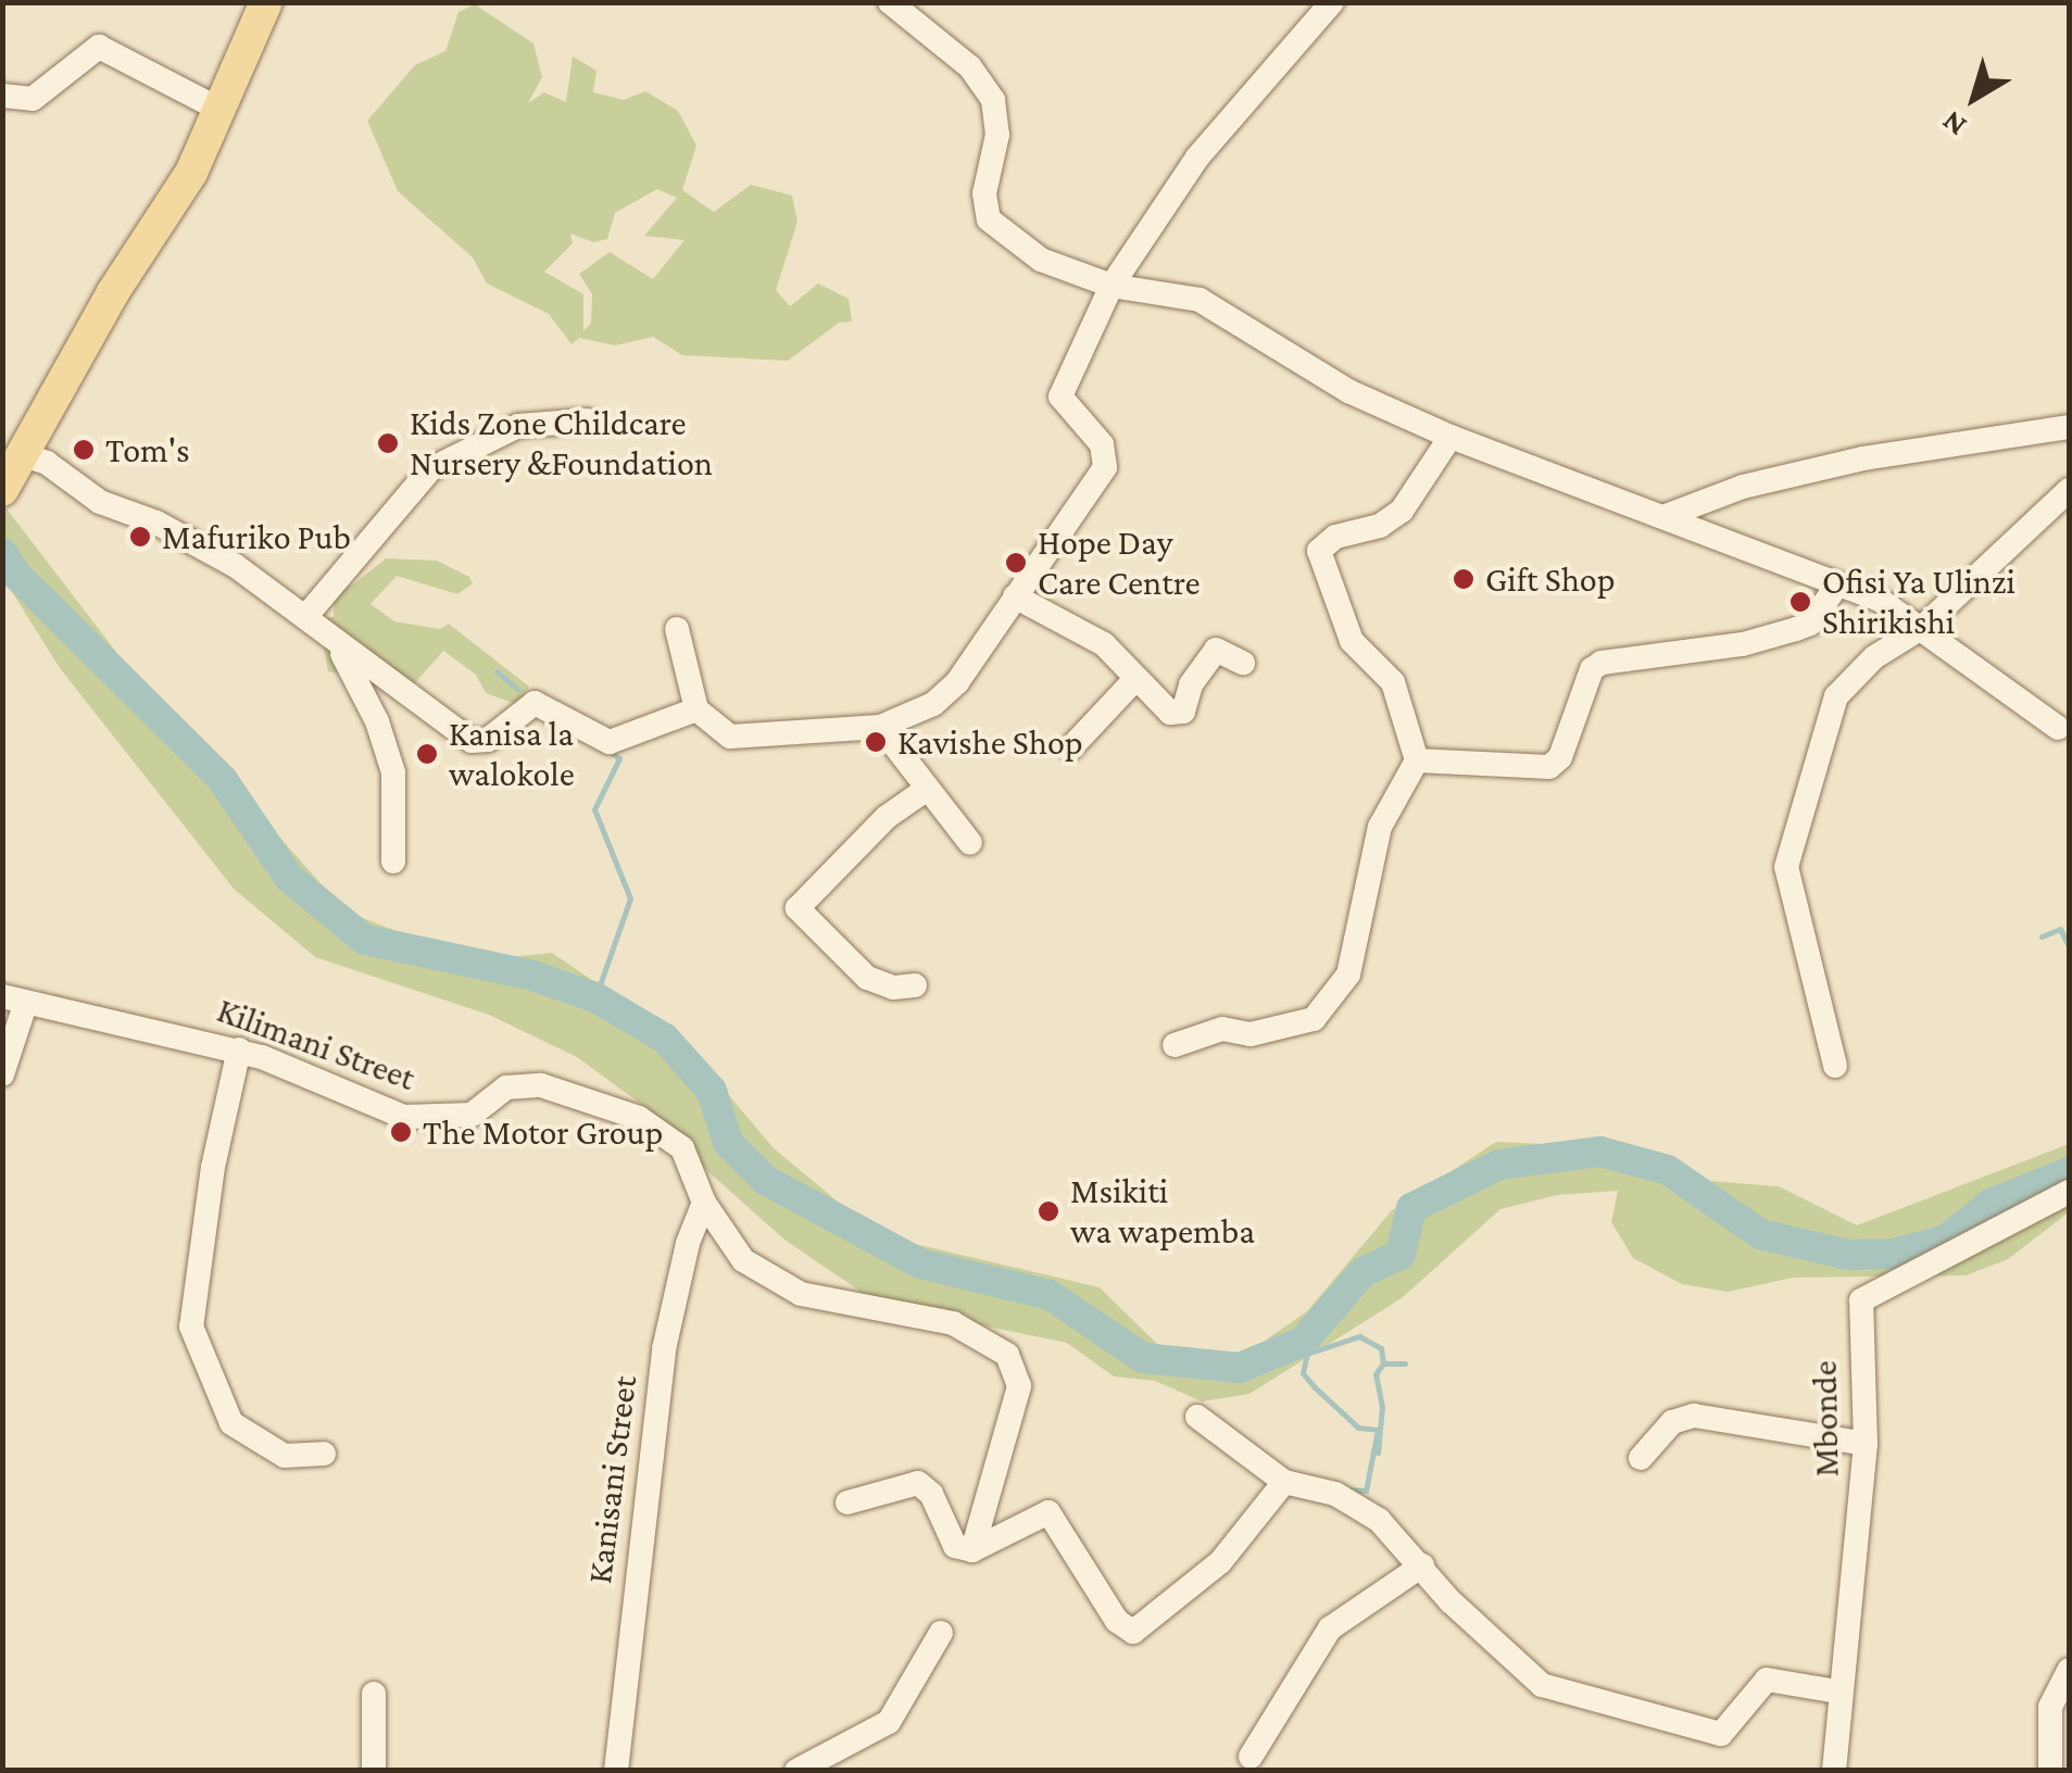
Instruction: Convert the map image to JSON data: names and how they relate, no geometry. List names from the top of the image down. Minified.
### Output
{"streets":{"street":["Kilimani Street","Mbonde","Kanisani Street"]},"crossings":[["Kilimani Street","Kanisani Street"]],"places":["Kids Zone Childcare Nursery &Foundation","Tom's","Mafuriko Pub","Hope Day Care Centre","Gift Shop","Ofisi Ya Ulinzi Shirikishi","Kavishe Shop","Kanisa la walokole","The Motor Group","Msikiti wa wapemba"],"north":"bottom left"}
